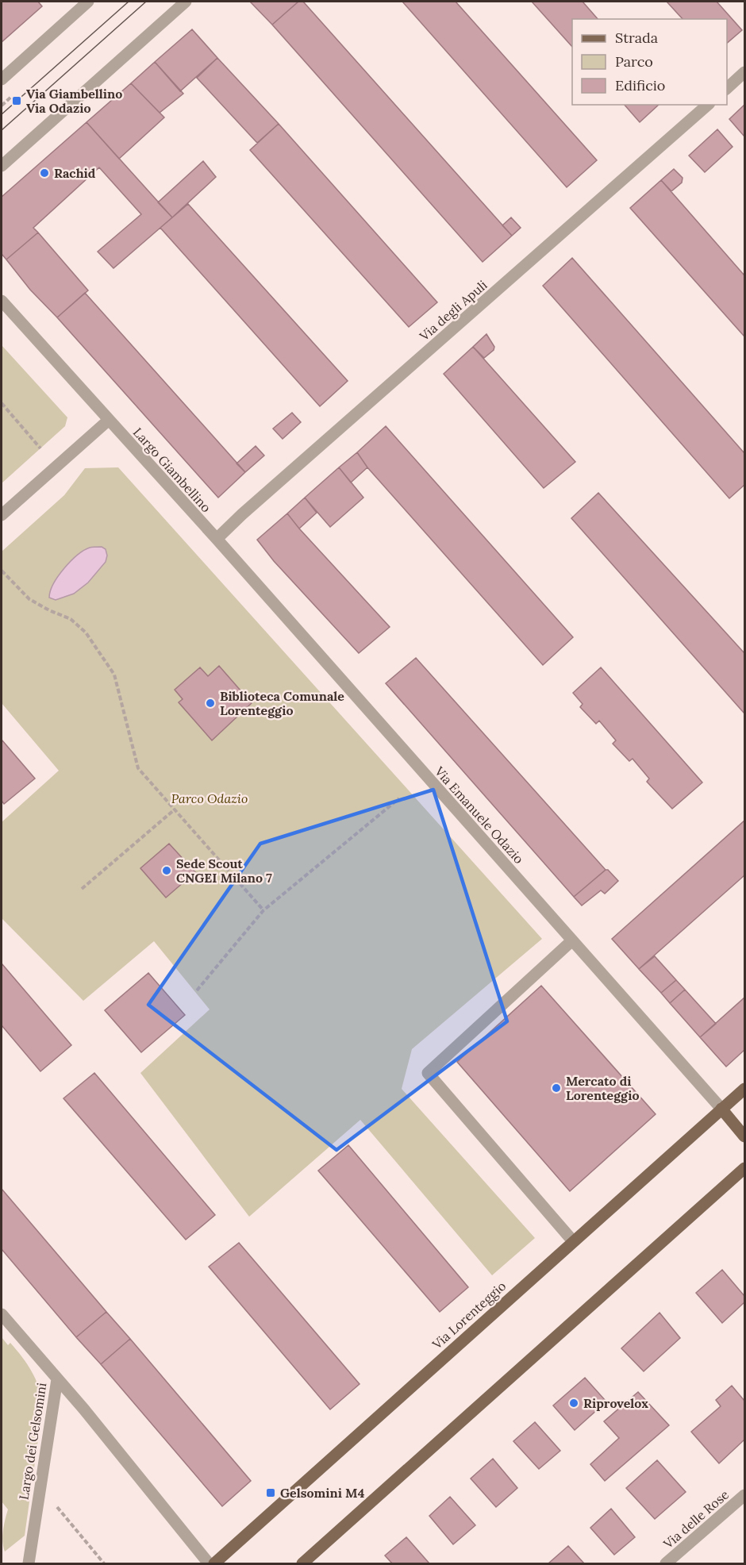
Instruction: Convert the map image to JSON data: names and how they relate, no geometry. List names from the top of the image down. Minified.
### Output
{"streets":{"main road":["Via Lorenteggio"],"street":["Via degli Apuli","Largo Giambellino","Via Emanuele Odazio","Largo dei Gelsomini","Via delle Rose"]},"crossings":[["Via degli Apuli","Largo Giambellino"],["Via degli Apuli","Via Emanuele Odazio"],["Largo Giambellino","Via Emanuele Odazio"],["Via Emanuele Odazio","Via Lorenteggio"]],"parks":["Parco Odazio"],"places":{"transit":["Via Giambellino Via Odazio","Gelsomini M4"],"other":["Rachid","Biblioteca Comunale Lorenteggio","Sede Scout CNGEI Milano 7","Mercato di Lorenteggio","Riprovelox"]},"legend":["Strada","Parco","Edificio"]}
